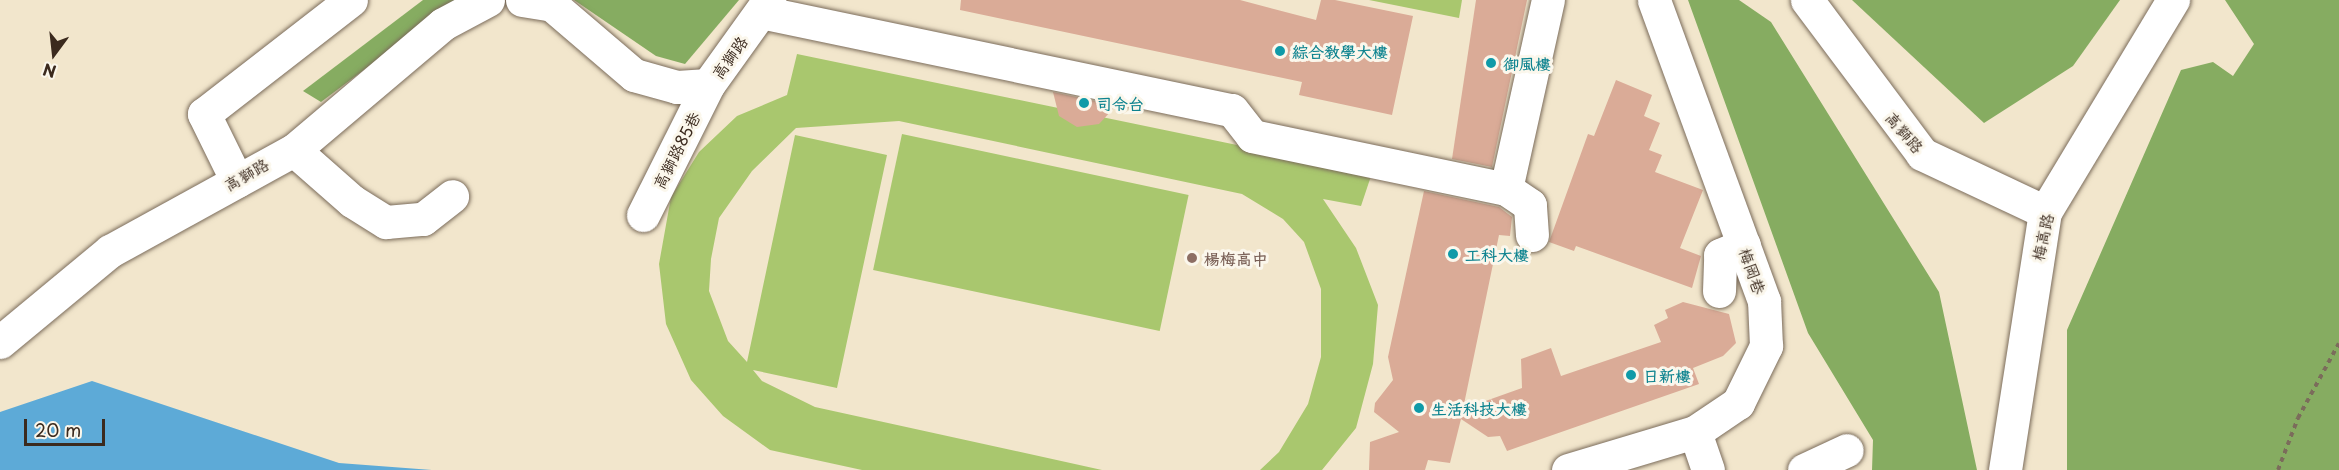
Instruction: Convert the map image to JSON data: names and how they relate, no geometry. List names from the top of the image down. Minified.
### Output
{"streets":{"street":["高獅路","高獅路85巷","梅高路","梅岡巷"]},"crossings":[["高獅路","高獅路85巷"],["高獅路","梅高路"]],"places":["綜合教學大樓","御風樓","司令台","工科大樓","楊梅高中","日新樓","生活科技大樓"],"scale_bar":"20 m","north":"bottom"}
